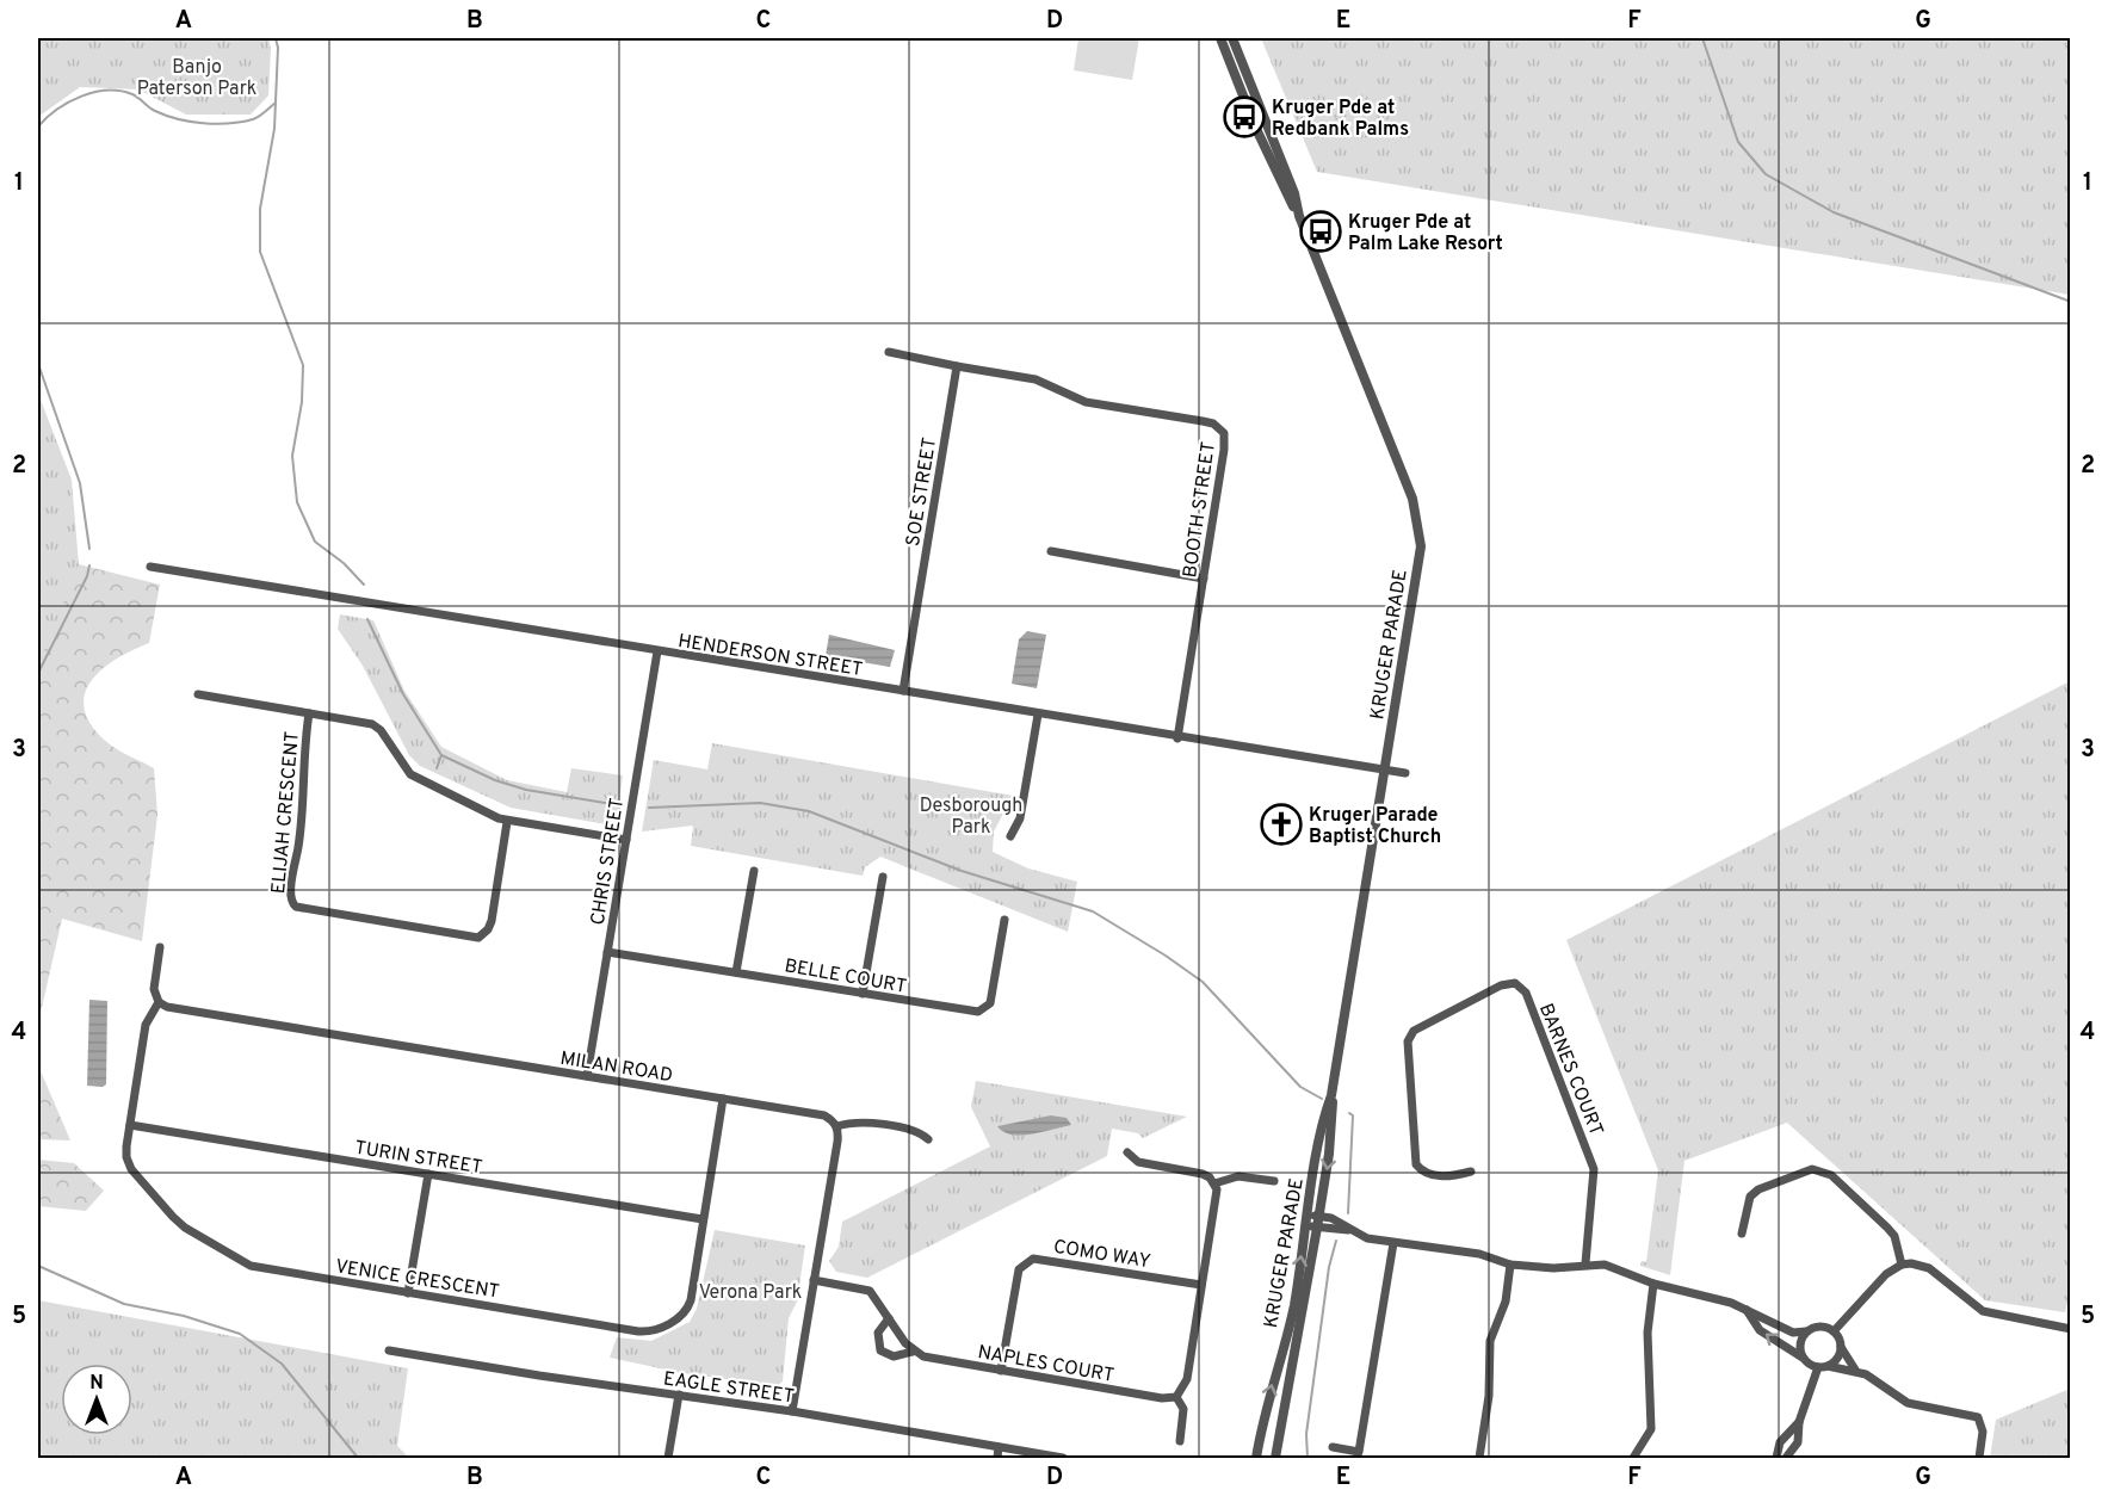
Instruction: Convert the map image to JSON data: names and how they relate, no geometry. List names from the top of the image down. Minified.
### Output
{"streets":{"street":["SOE STREET","BOOTH STREET","KRUGER PARADE","HENDERSON STREET","ELIJAH CRESCENT","CHRIS STREET","BELLE COURT","MILAN ROAD","BARNES COURT","TURIN STREET","COMO WAY","VENICE CRESCENT","NAPLES COURT","EAGLE STREET"]},"crossings":[["SOE STREET","BOOTH STREET"],["SOE STREET","HENDERSON STREET"],["BOOTH STREET","HENDERSON STREET"],["KRUGER PARADE","HENDERSON STREET"],["HENDERSON STREET","CHRIS STREET"],["CHRIS STREET","BELLE COURT"],["CHRIS STREET","MILAN ROAD"],["MILAN ROAD","VENICE CRESCENT"],["TURIN STREET","VENICE CRESCENT"],["COMO WAY","NAPLES COURT"]],"parks":["Banjo Paterson Park","Desborough Park","Verona Park"],"places":{"bus stop":["Kruger Pde at Redbank Palms","Kruger Pde at Palm Lake Resort"],"church":["Kruger Parade Baptist Church"]},"north":"top","grid":{"columns":["A","B","C","D","E","F","G"],"rows":["1","2","3","4","5"]}}
